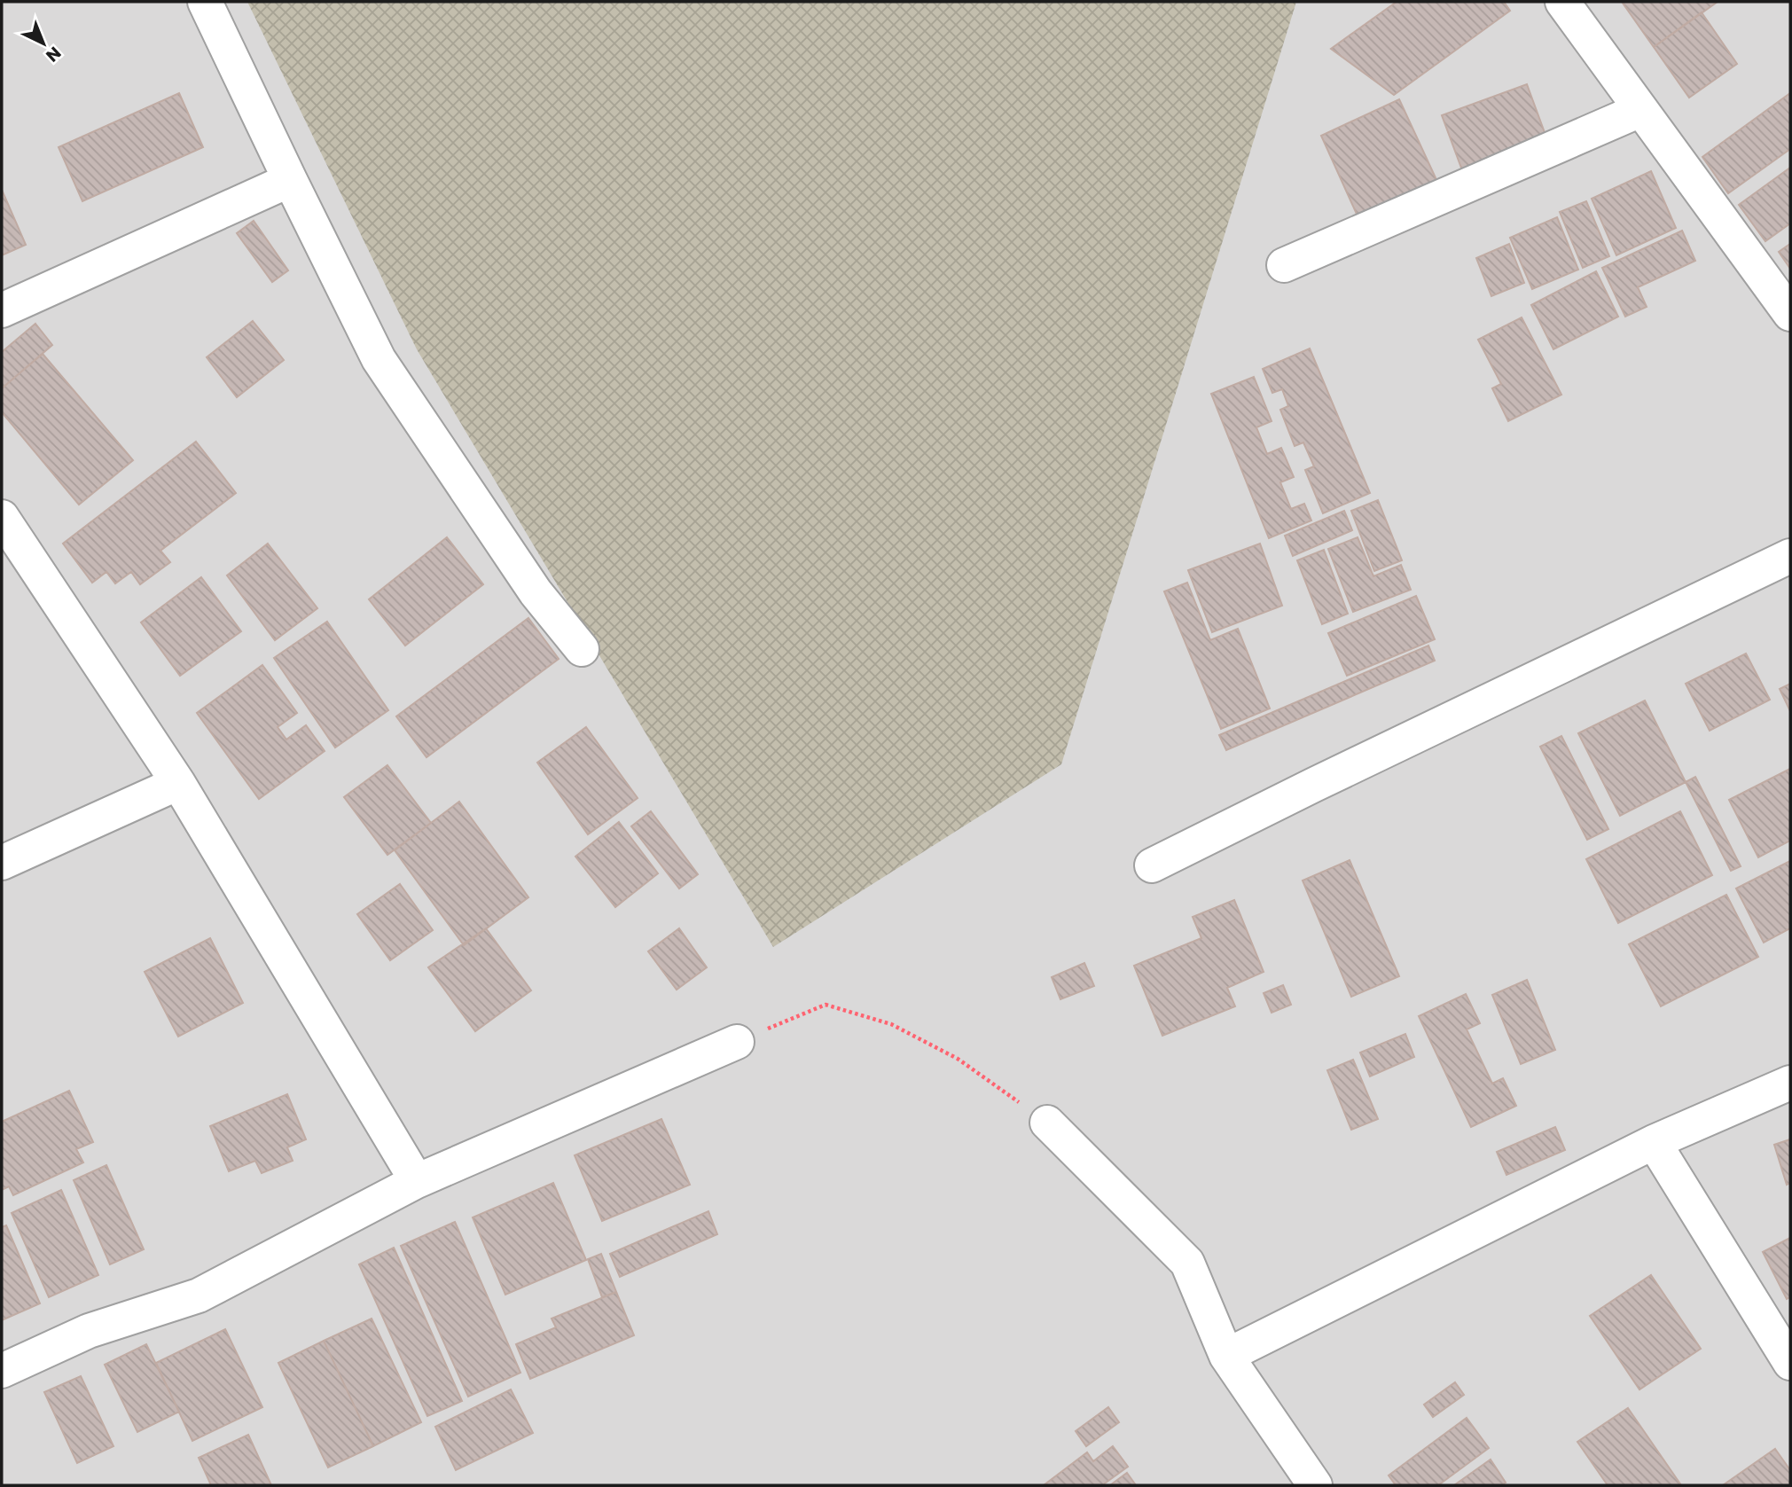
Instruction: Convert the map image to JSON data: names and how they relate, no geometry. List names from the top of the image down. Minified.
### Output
{"north":"bottom right"}
